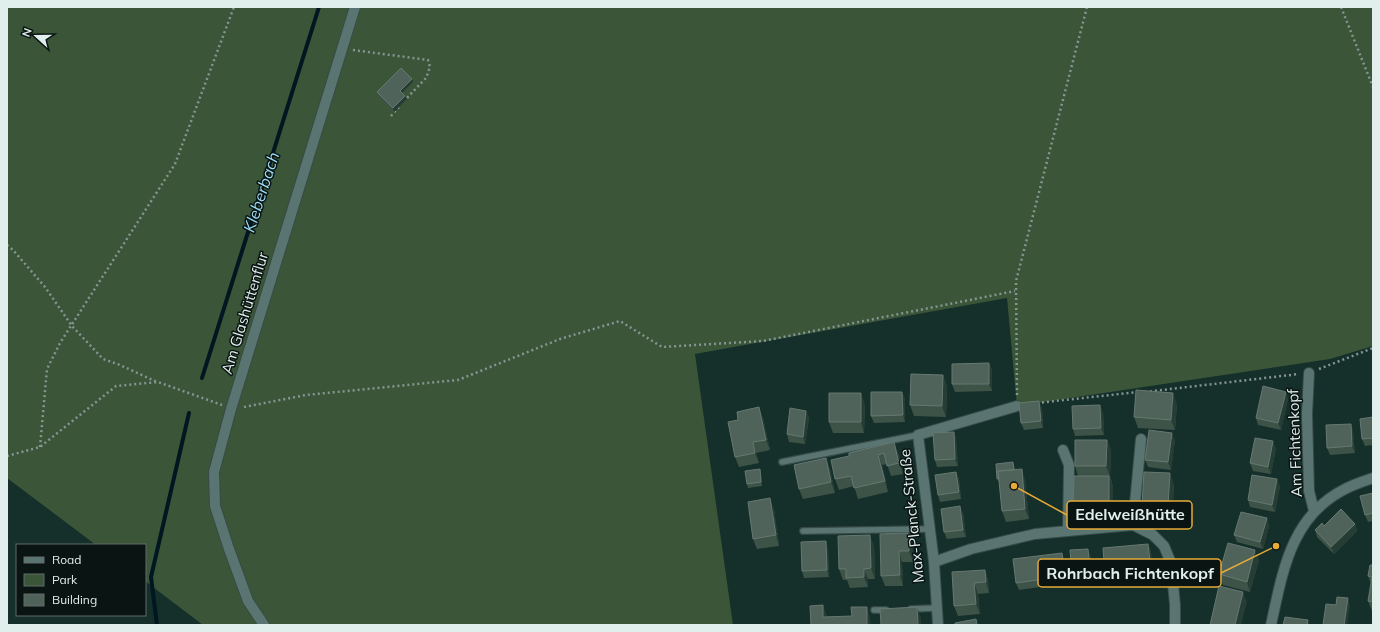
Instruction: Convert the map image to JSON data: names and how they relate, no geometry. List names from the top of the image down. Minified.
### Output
{"streets":{"street":["Am Glashüttenflur","Am Fichtenkopf","Max-Planck-Straße"]},"water":["Kleberbach"],"places":["Edelweißhütte","Rohrbach Fichtenkopf"],"legend":["Road","Park","Building"],"north":"left"}
